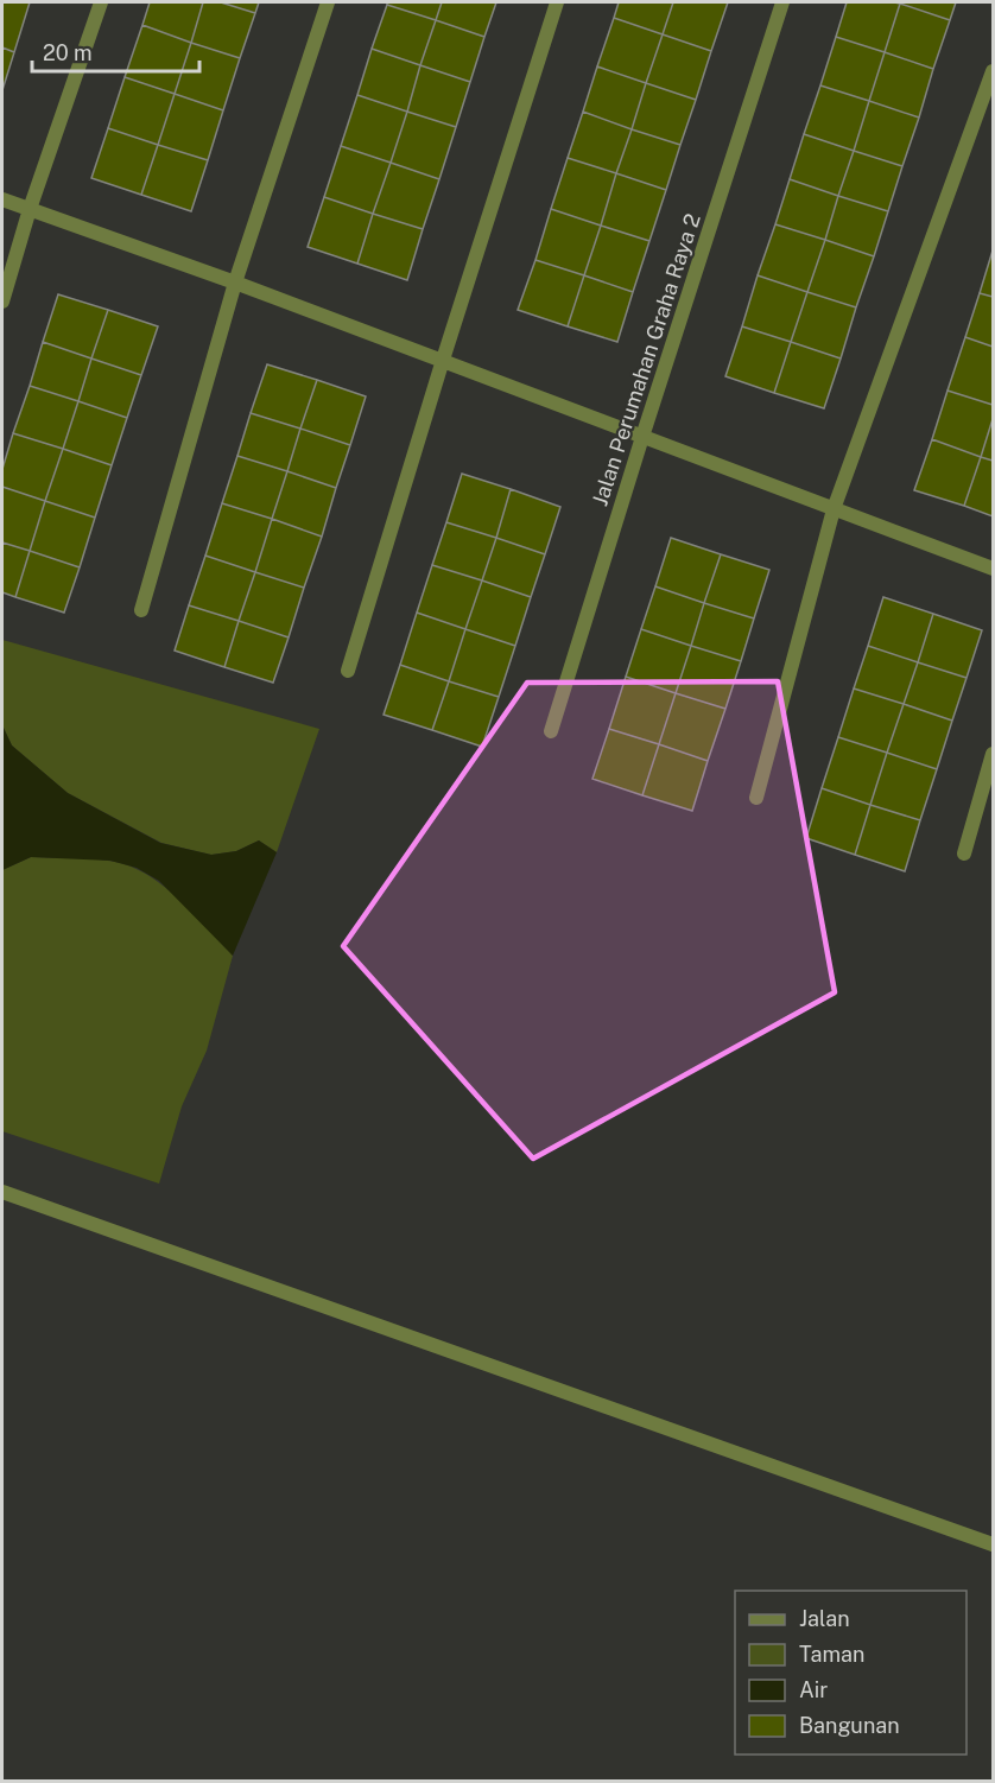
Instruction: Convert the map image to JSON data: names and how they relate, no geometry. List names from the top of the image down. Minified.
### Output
{"streets":{"street":["Jalan Perumahan Graha Raya 2"]},"legend":["Jalan","Taman","Air","Bangunan"],"scale_bar":"20 m"}
